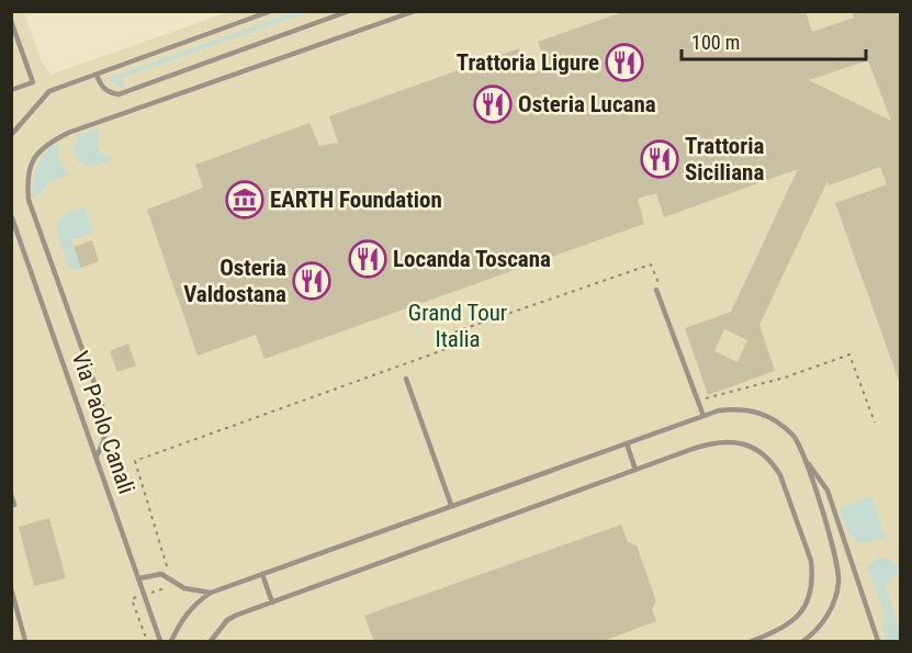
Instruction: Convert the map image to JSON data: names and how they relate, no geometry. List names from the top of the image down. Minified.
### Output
{"streets":{"lane":["Via Paolo Canali"]},"parks":["Grand Tour Italia"],"places":{"restaurant":["Trattoria Ligure","Osteria Lucana","Trattoria Siciliana","Locanda Toscana","Osteria Valdostana"],"museum":["EARTH Foundation"]},"scale_bar":"100 m"}
